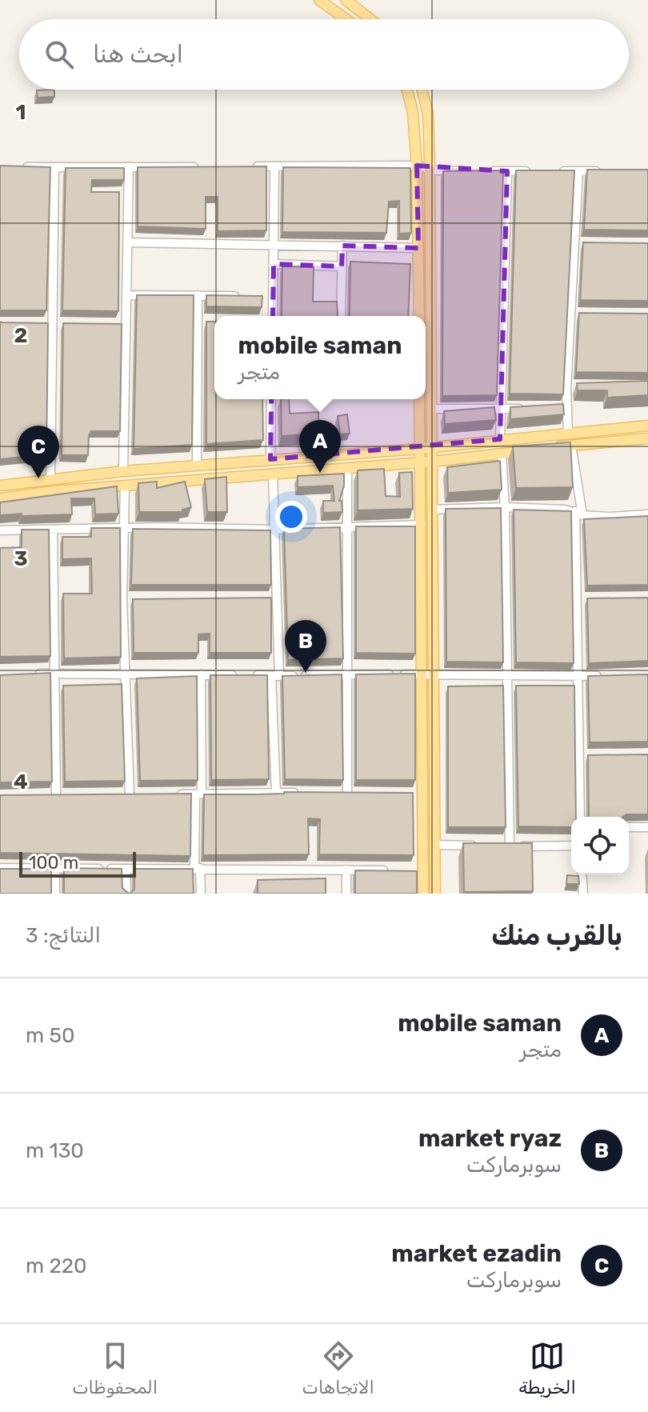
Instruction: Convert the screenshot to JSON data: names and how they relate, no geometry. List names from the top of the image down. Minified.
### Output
{"scale_bar":"100 m","page":{"search":"ابحث هنا","popup":["mobile saman","متجر"],"pins":["A","C","B"],"scale":"100 m","heading":["بالقرب منك","النتائج: 3"],"list":[{"mark":"A","name":"mobile saman","note":"متجر","value":"50 m"},{"mark":"B","name":"market ryaz","note":"سوبرماركت","value":"130 m"},{"mark":"C","name":"market ezadin","note":"سوبرماركت","value":"220 m"}],"nav":["الخريطة","الاتجاهات","المحفوظات"]},"grid":{"rows":["1","2","3","4"]}}
